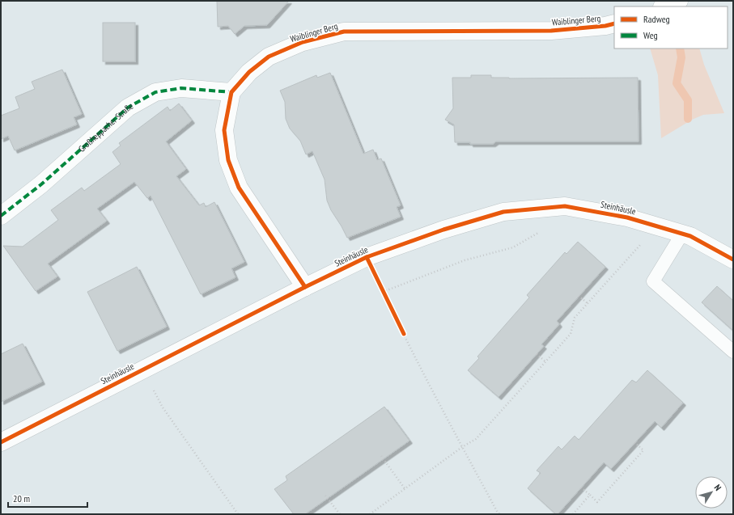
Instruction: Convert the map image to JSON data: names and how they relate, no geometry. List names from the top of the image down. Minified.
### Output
{"streets":{"street":["Waiblinger Berg","Großheppacher Straße","Steinhäusle"]},"crossings":[["Waiblinger Berg","Großheppacher Straße"]],"legend":["Radweg","Weg"],"scale_bar":"20 m","north":"top right"}
